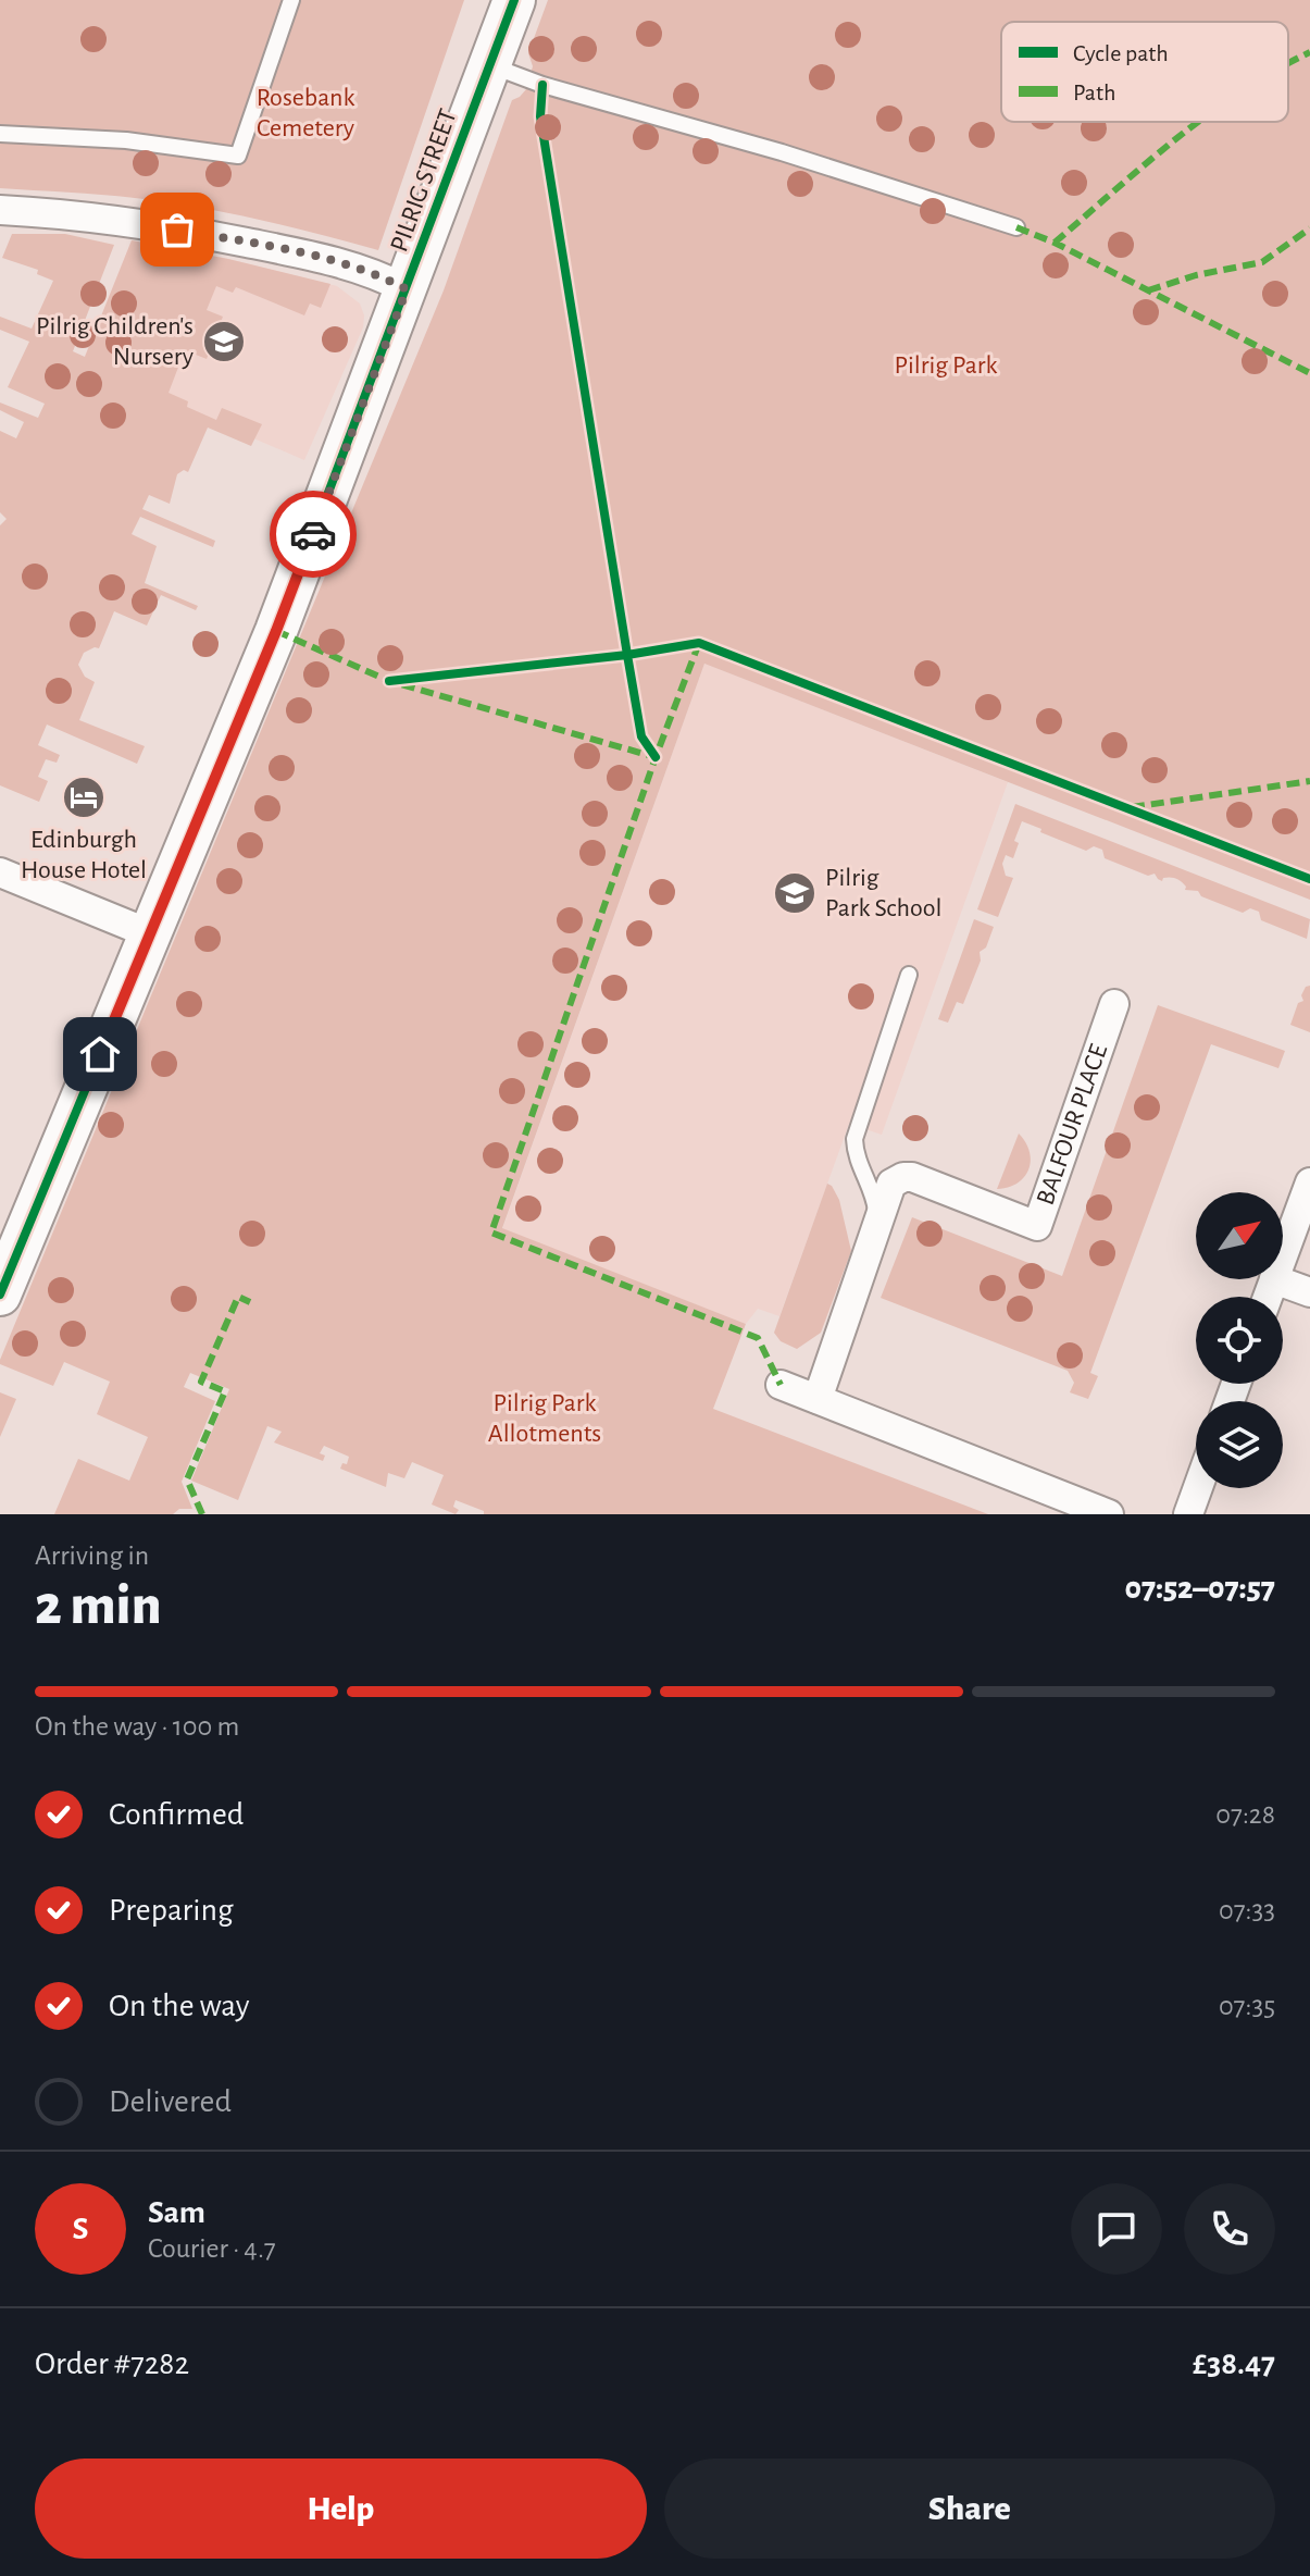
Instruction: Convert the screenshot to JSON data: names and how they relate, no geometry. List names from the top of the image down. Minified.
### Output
{"streets":{"street":["PILRIG STREET","BALFOUR PLACE"]},"parks":["Rosebank Cemetery","Pilrig Park","Pilrig Park Allotments"],"places":{"school or university":["Pilrig Children's Nursery","Pilrig Park School"],"hotel":["Edinburgh House Hotel"]},"legend":["Cycle path","Path"],"north":"top right","page":{"heading":["2 min","Arriving in","07:52–07:57"],"panel":["Sam","Courier · 4.7","Order #7282","£38.47"],"bar":"On the way · 100 m","list":[["Confirmed","07:28"],["Preparing","07:33"],["On the way","07:35"],"Delivered"],"round":"S","buttons":["Help","Share"]}}
